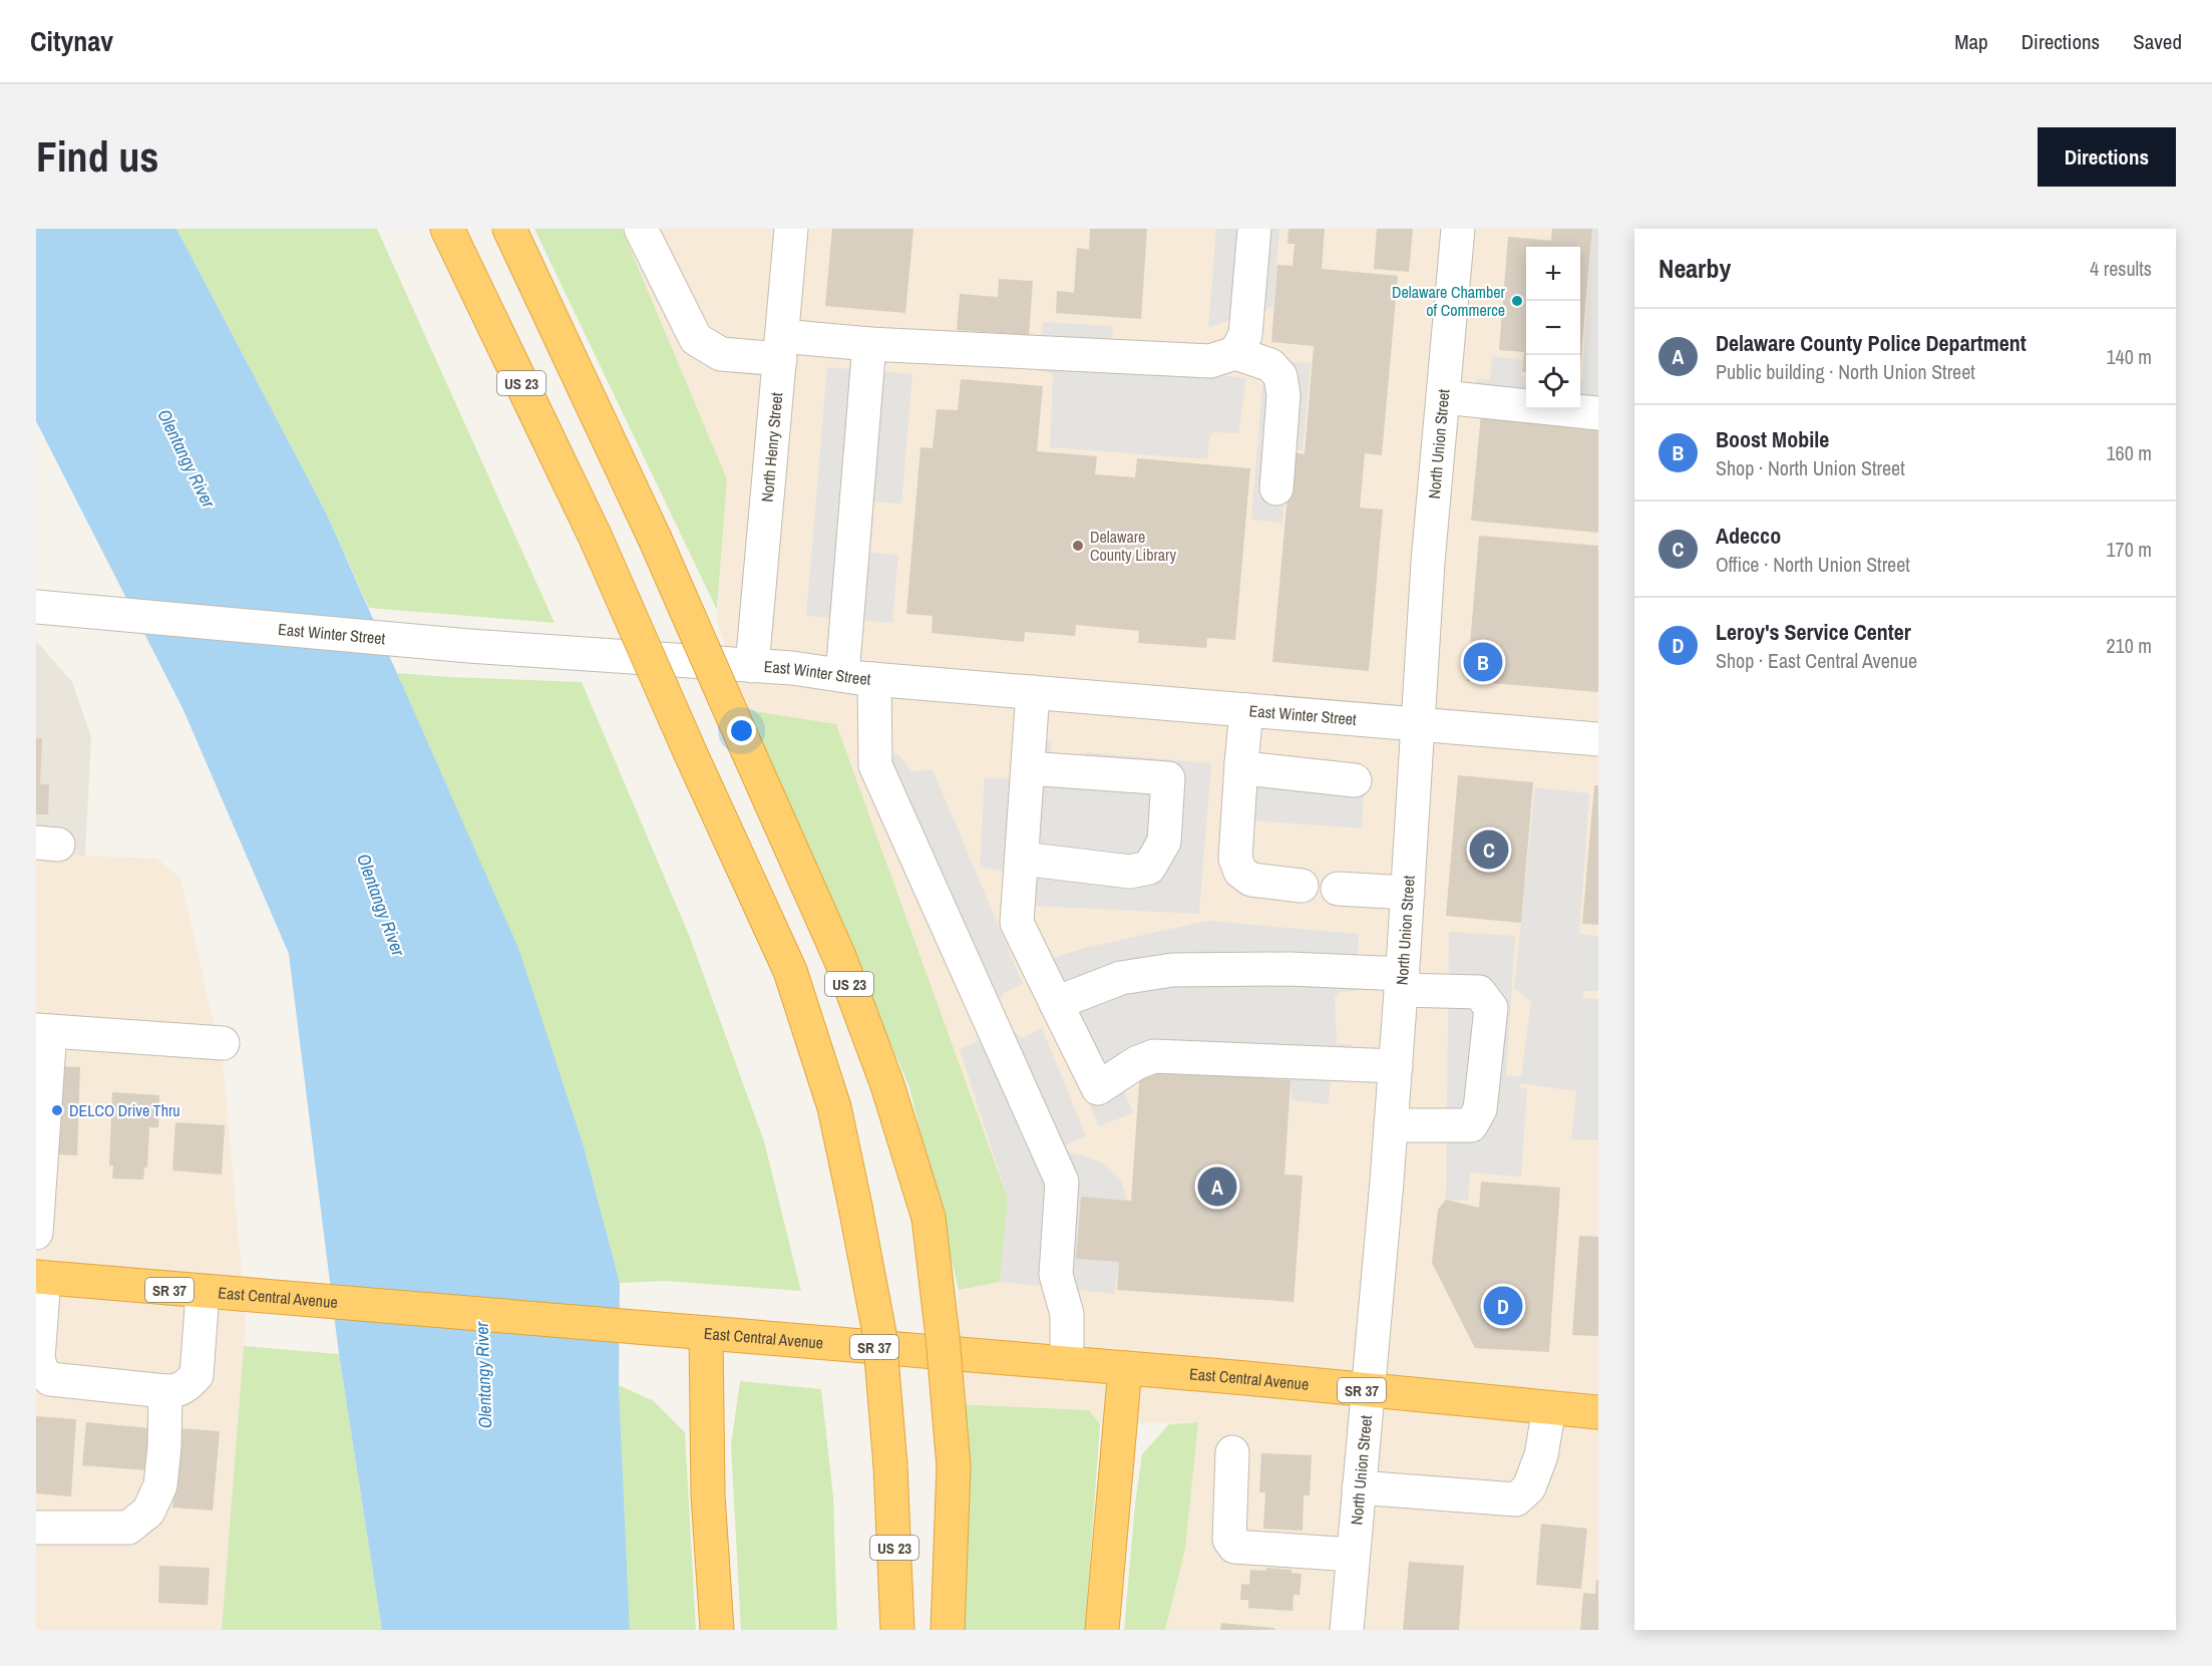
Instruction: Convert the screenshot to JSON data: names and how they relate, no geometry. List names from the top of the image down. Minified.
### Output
{"streets":{"highway":["US 23","SR 37","East Central Avenue"],"street":["North Union Street","North Henry Street","East Winter Street"]},"crossings":[["North Union Street","East Winter Street"],["North Union Street","East Central Avenue"],["North Henry Street","East Winter Street"]],"water":["Olentangy River"],"places":["Delaware Chamber of Commerce","Delaware County Library","DELCO Drive Thru"],"page":{"header":"Citynav","nav":["Map","Directions","Saved"],"buttons":"Directions","title":"Find us","heading":["Nearby","4 results"],"map_buttons":["+","−"],"list":[{"mark":"A","name":"Delaware County Police Department","note":"Public building · North Union Street","value":"140 m"},{"mark":"B","name":"Boost Mobile","note":"Shop · North Union Street","value":"160 m"},{"mark":"C","name":"Adecco","note":"Office · North Union Street","value":"170 m"},{"mark":"D","name":"Leroy's Service Center","note":"Shop · East Central Avenue","value":"210 m"}],"pins":["B","C","A","D"]}}
